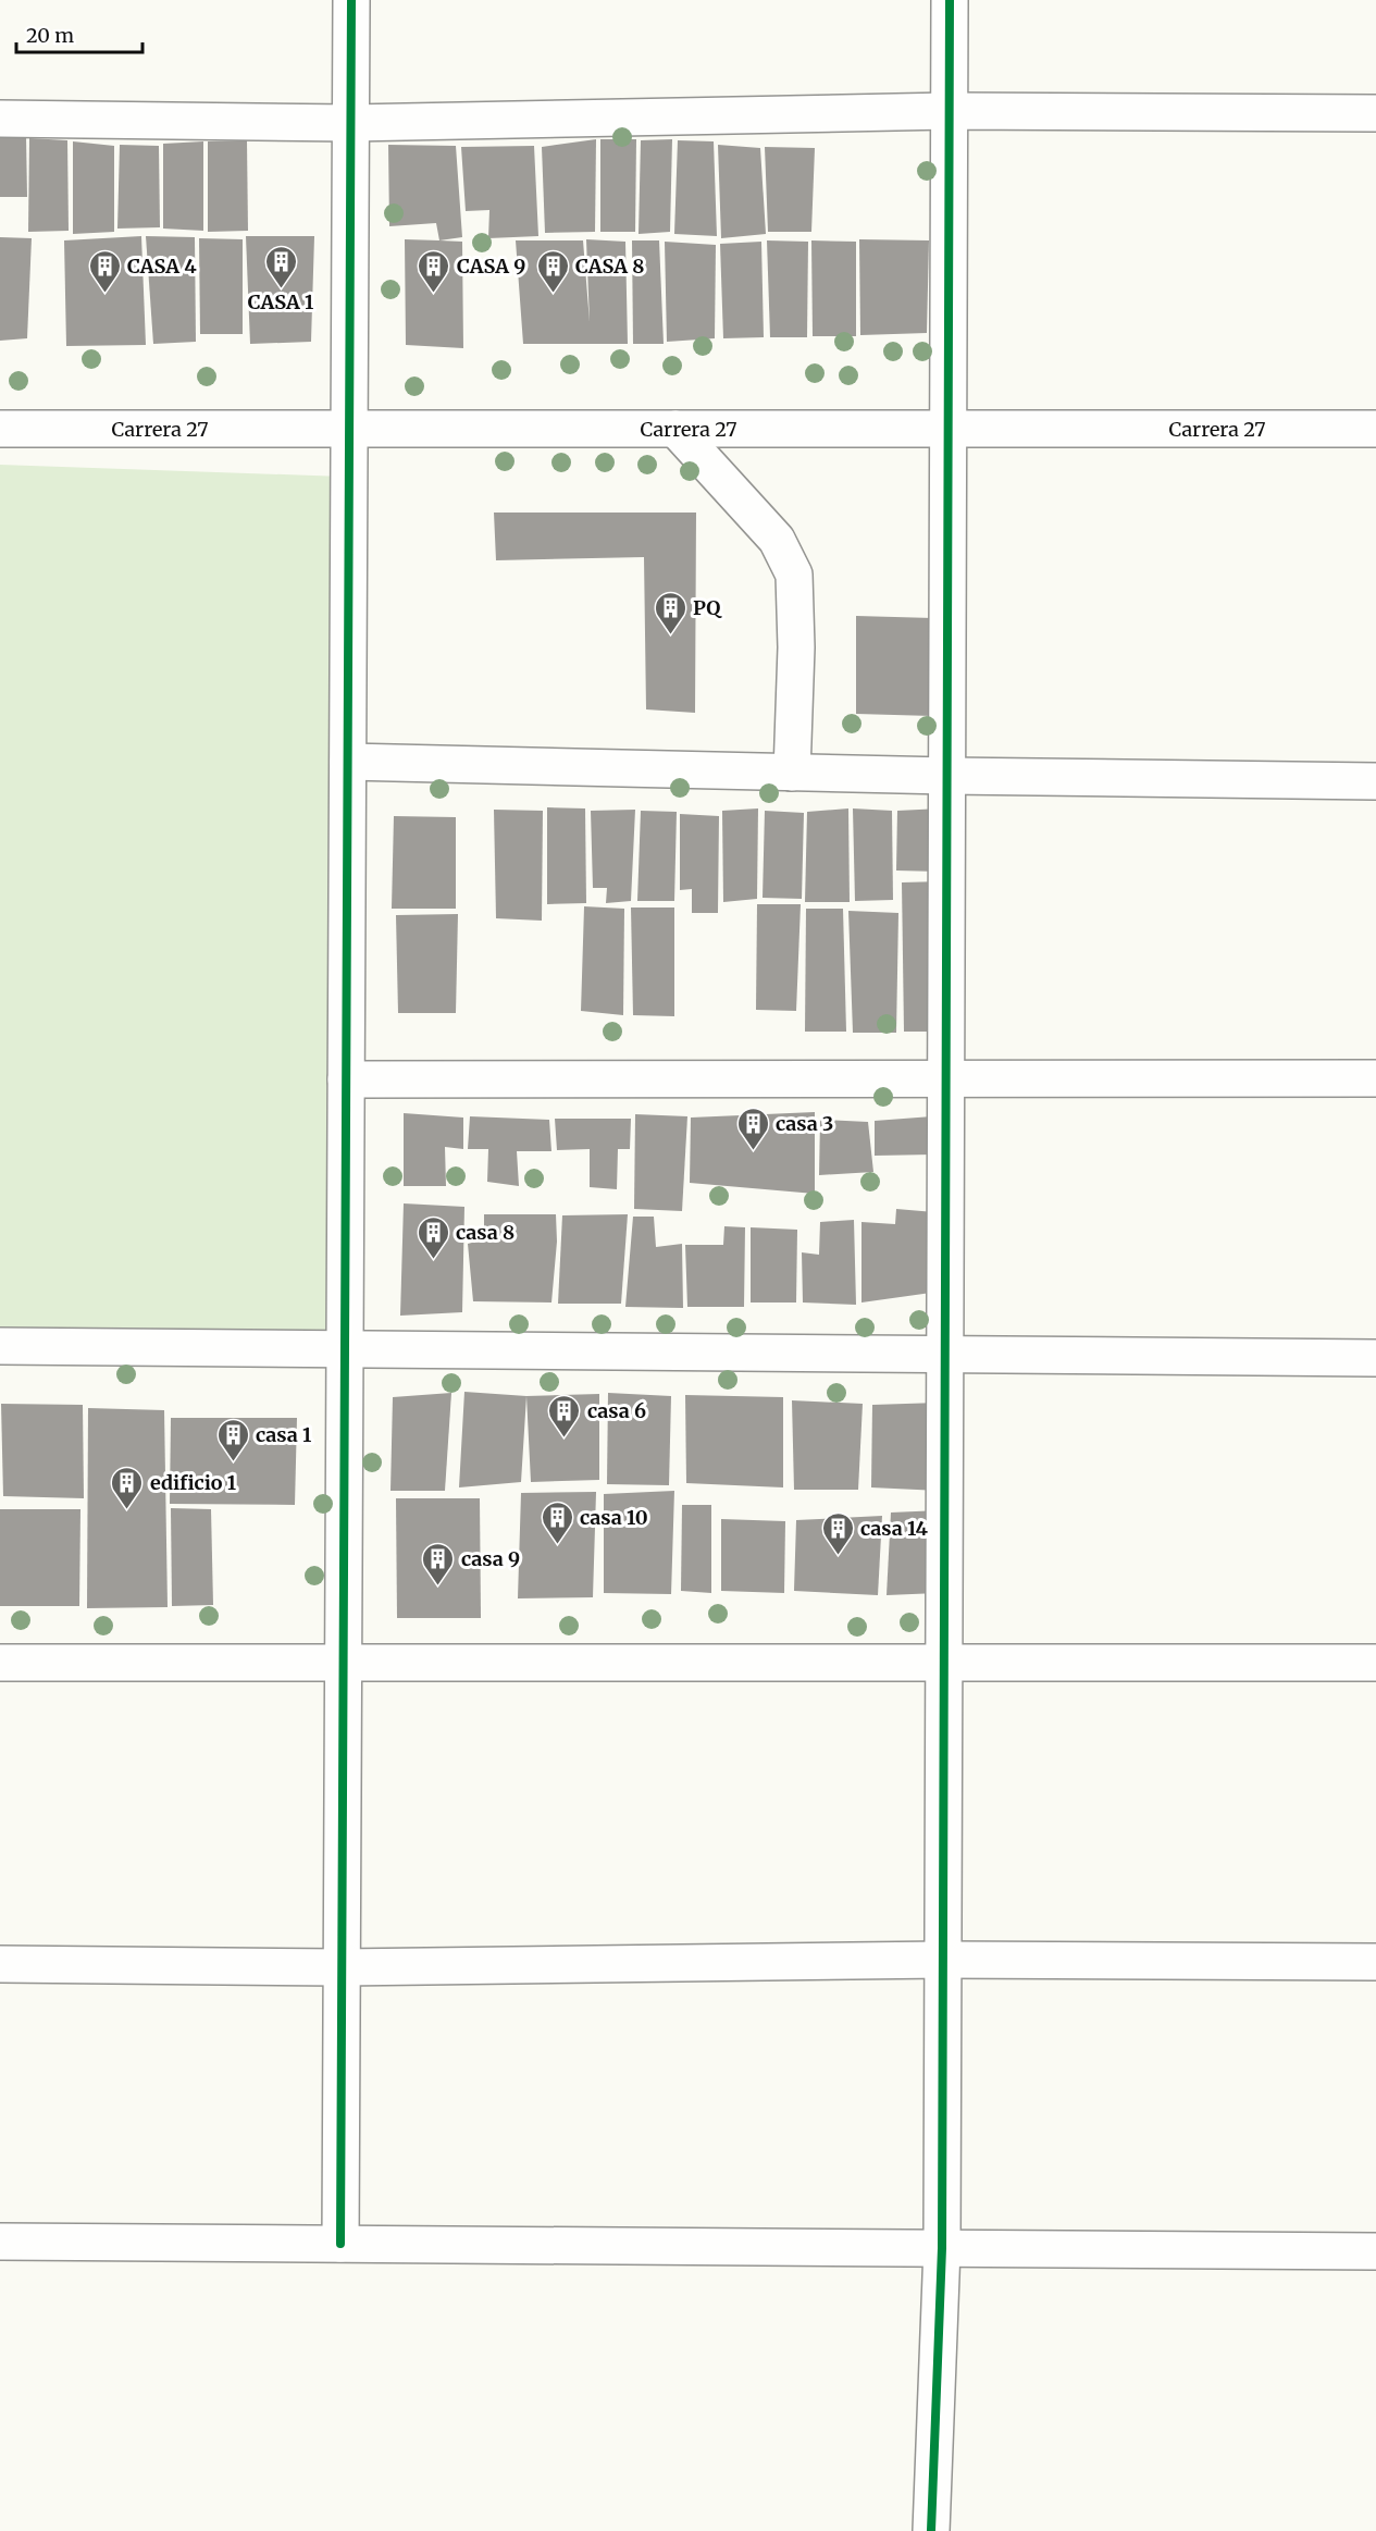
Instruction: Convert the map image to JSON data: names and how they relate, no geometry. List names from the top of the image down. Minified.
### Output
{"streets":{"street":["Carrera 27"]},"places":{"building":["CASA 1","CASA 4","CASA 9","CASA 8","PQ","casa 3","casa 8","casa 6","casa 1","edificio 1","casa 10","casa 14","casa 9"]},"scale_bar":"20 m"}
